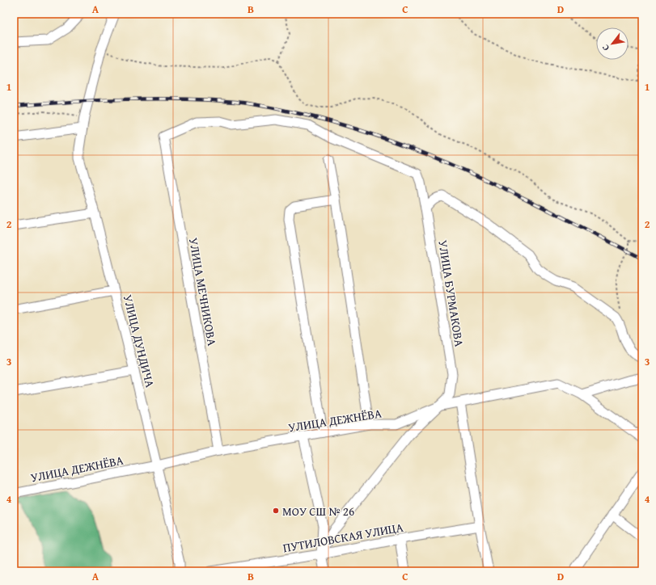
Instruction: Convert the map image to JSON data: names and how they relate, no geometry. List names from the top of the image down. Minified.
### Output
{"streets":{"street":["УЛИЦА МЕЧНИКОВА","УЛИЦА БУРМАКОВА","УЛИЦА ДУНДИЧА","УЛИЦА ДЕЖНЁВА","ПУТИЛОВСКАЯ УЛИЦА"]},"crossings":[["УЛИЦА МЕЧНИКОВА","УЛИЦА БУРМАКОВА"],["УЛИЦА МЕЧНИКОВА","УЛИЦА ДЕЖНЁВА"],["УЛИЦА БУРМАКОВА","УЛИЦА ДЕЖНЁВА"],["УЛИЦА БУРМАКОВА","ПУТИЛОВСКАЯ УЛИЦА"],["УЛИЦА ДУНДИЧА","УЛИЦА ДЕЖНЁВА"]],"places":["МОУ СШ № 26"],"north":"bottom left","grid":{"columns":["A","B","C","D"],"rows":["1","2","3","4"]}}
